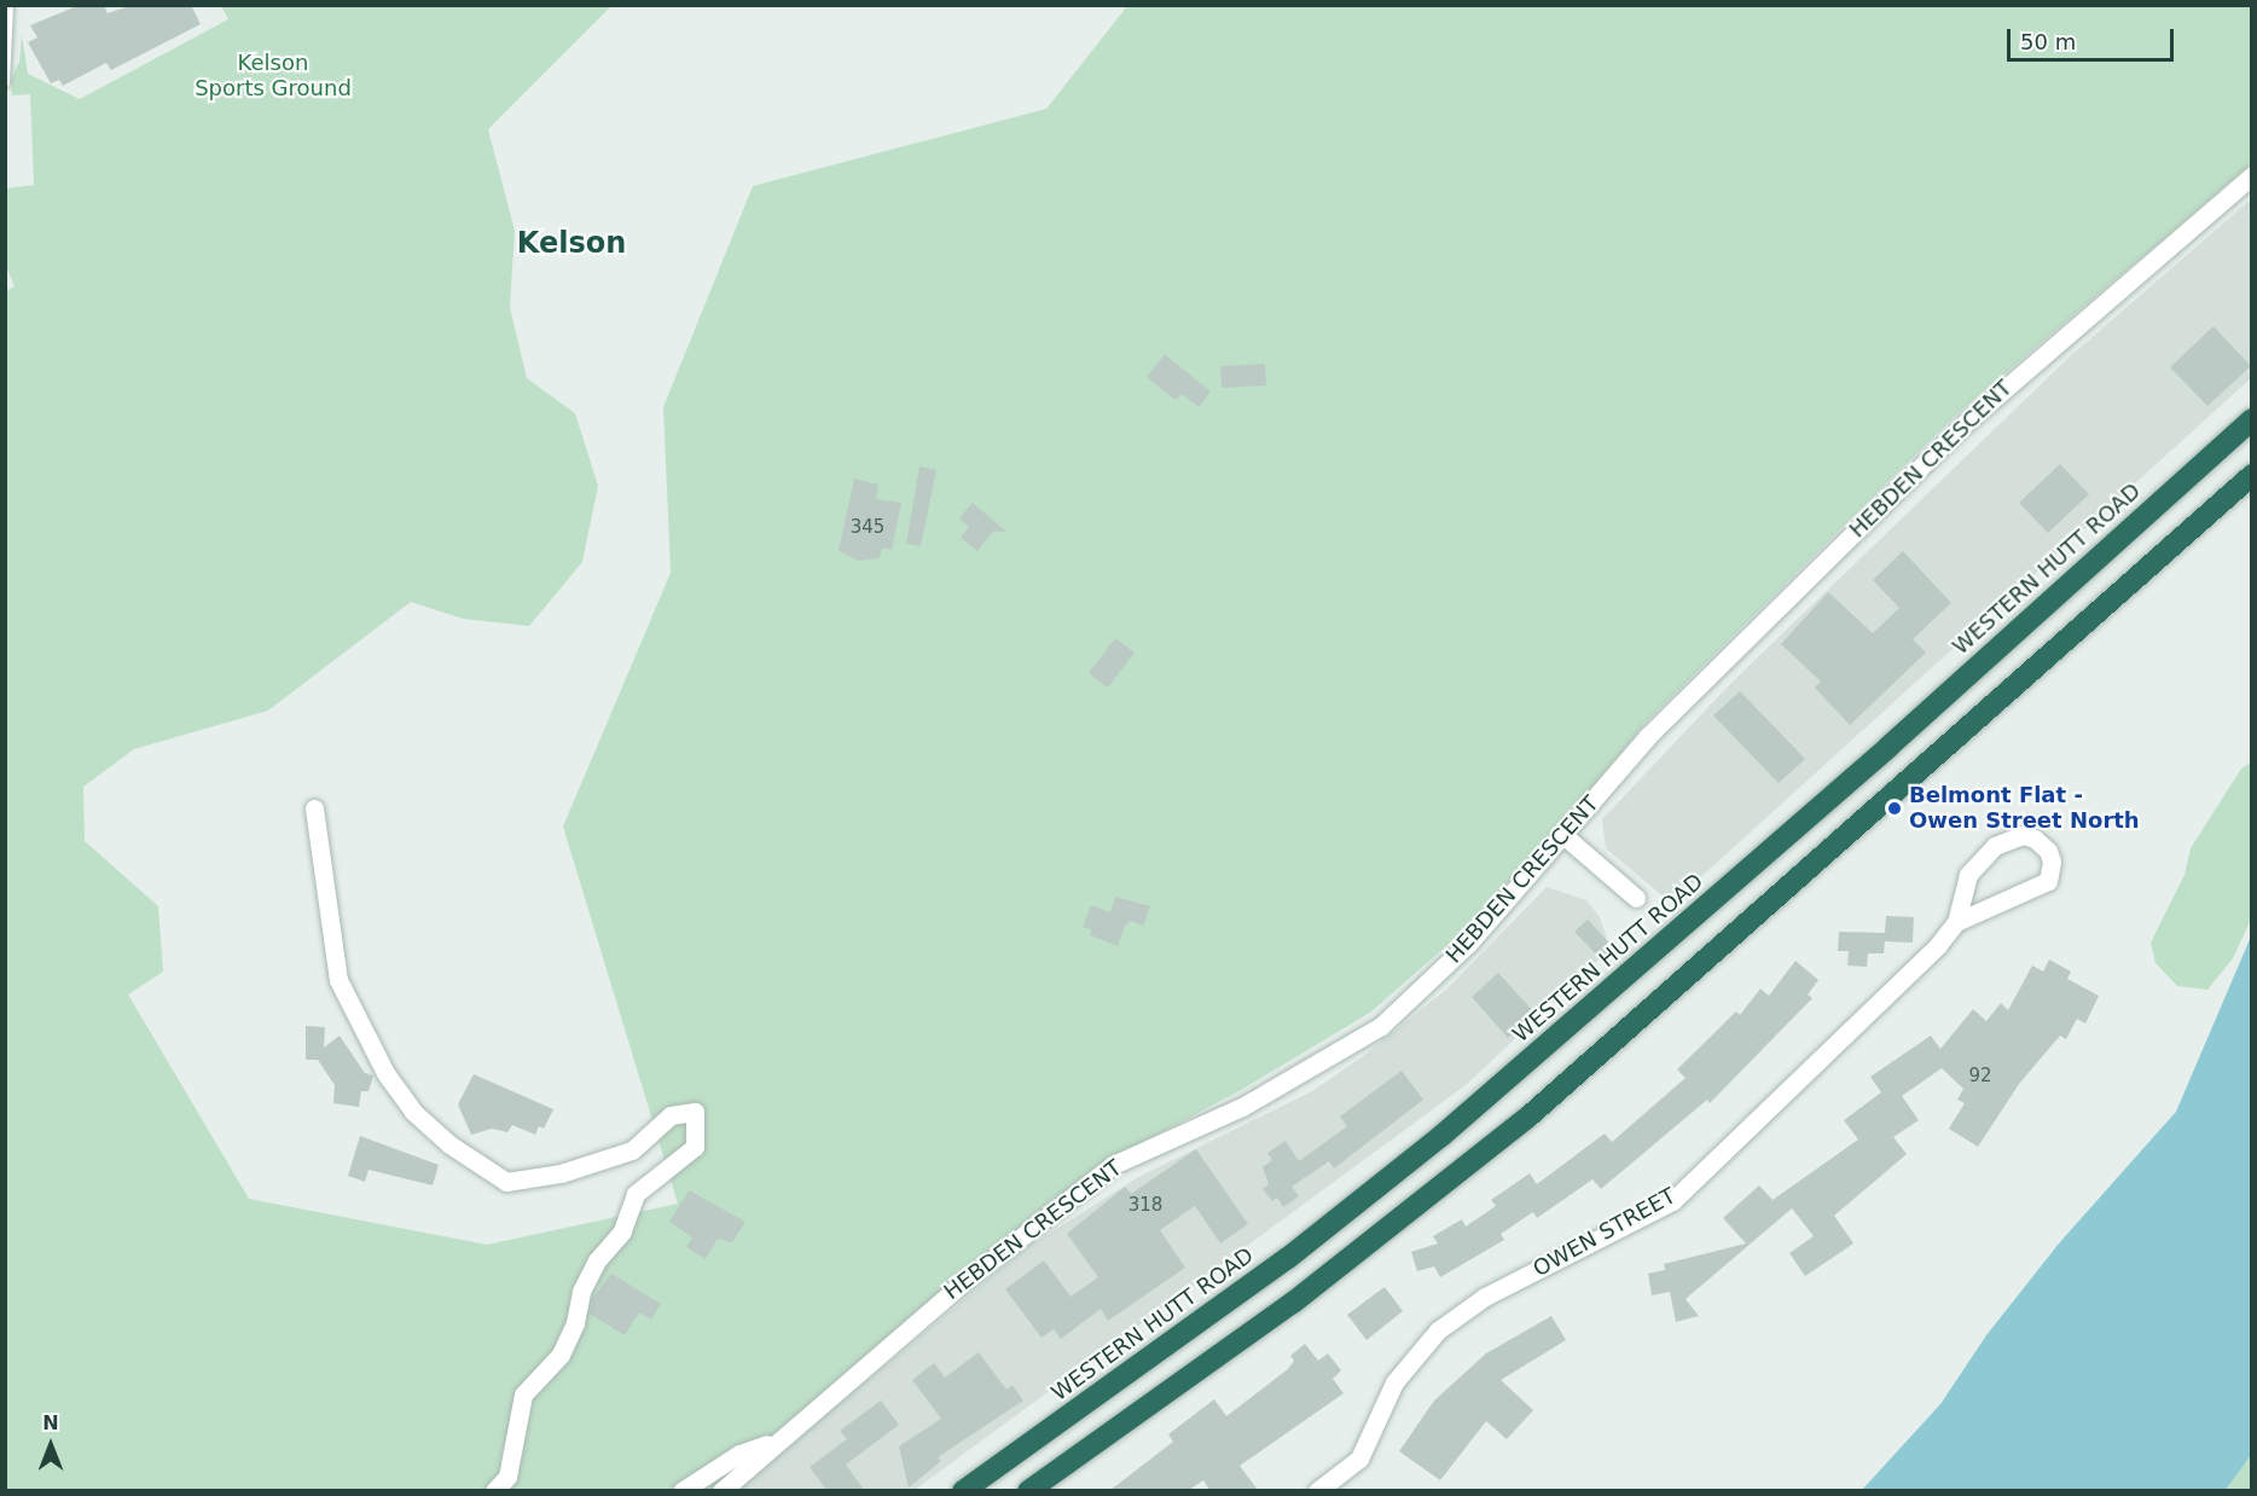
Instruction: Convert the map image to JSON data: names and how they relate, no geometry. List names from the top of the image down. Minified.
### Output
{"streets":{"highway":["WESTERN HUTT ROAD"],"street":["HEBDEN CRESCENT","OWEN STREET"]},"districts":["Kelson"],"parks":["Kelson Sports Ground"],"places":["Belmont Flat - Owen Street North"],"house_numbers":["345","92","318"],"scale_bar":"50 m","north":"top"}
